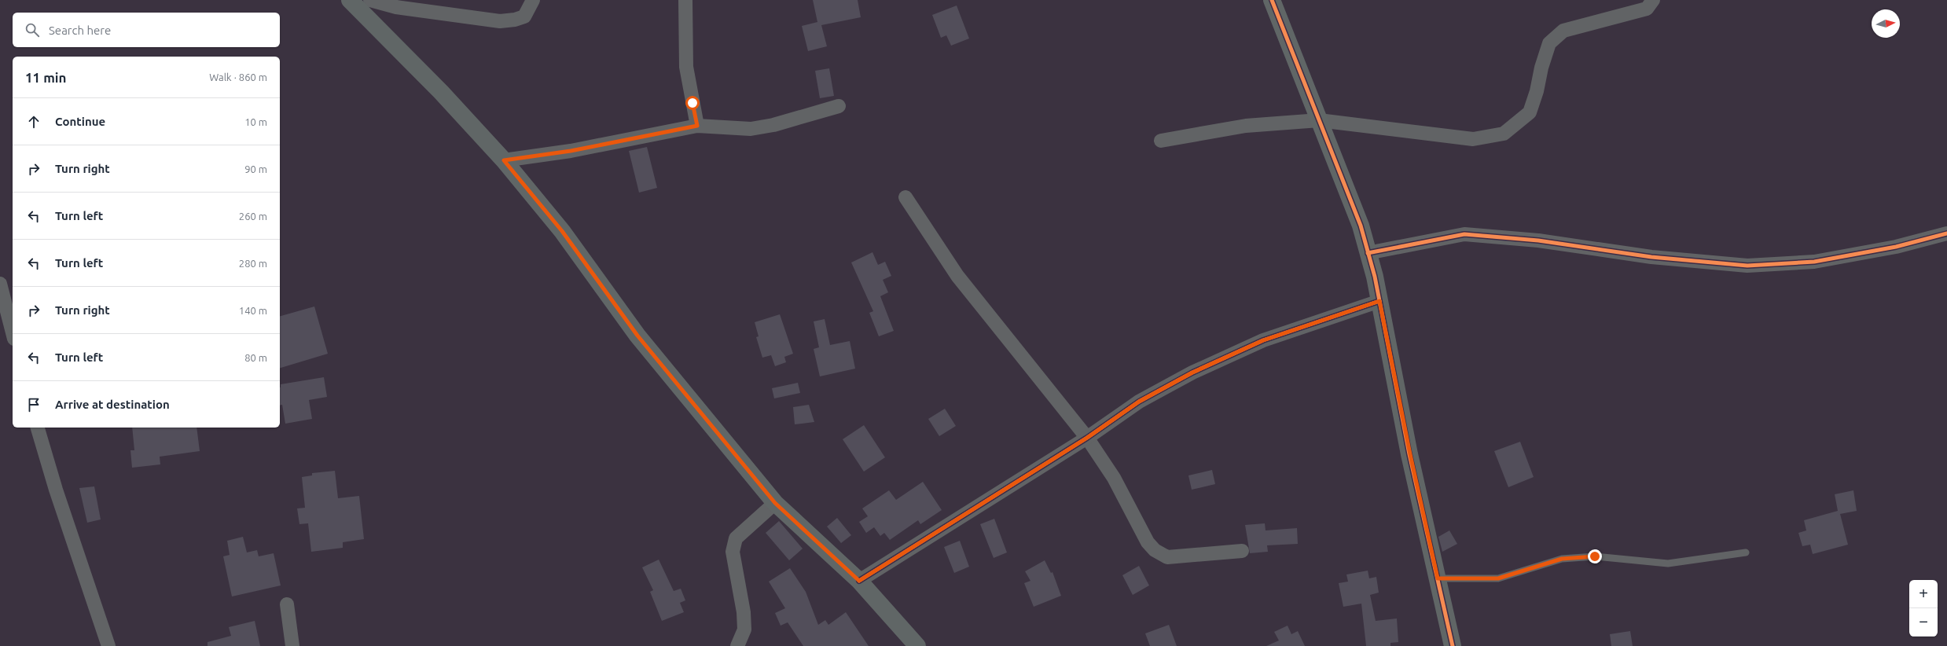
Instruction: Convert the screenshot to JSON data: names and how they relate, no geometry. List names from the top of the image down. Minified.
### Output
{"north":"right","page":{"search":"Search here","heading":["11 min","Walk · 860 m"],"list":[["Continue","10 m"],["Turn right","90 m"],["Turn left","260 m"],["Turn left","280 m"],["Turn right","140 m"],["Turn left","80 m"],"Arrive at destination"],"map_buttons":["+","−"]}}
